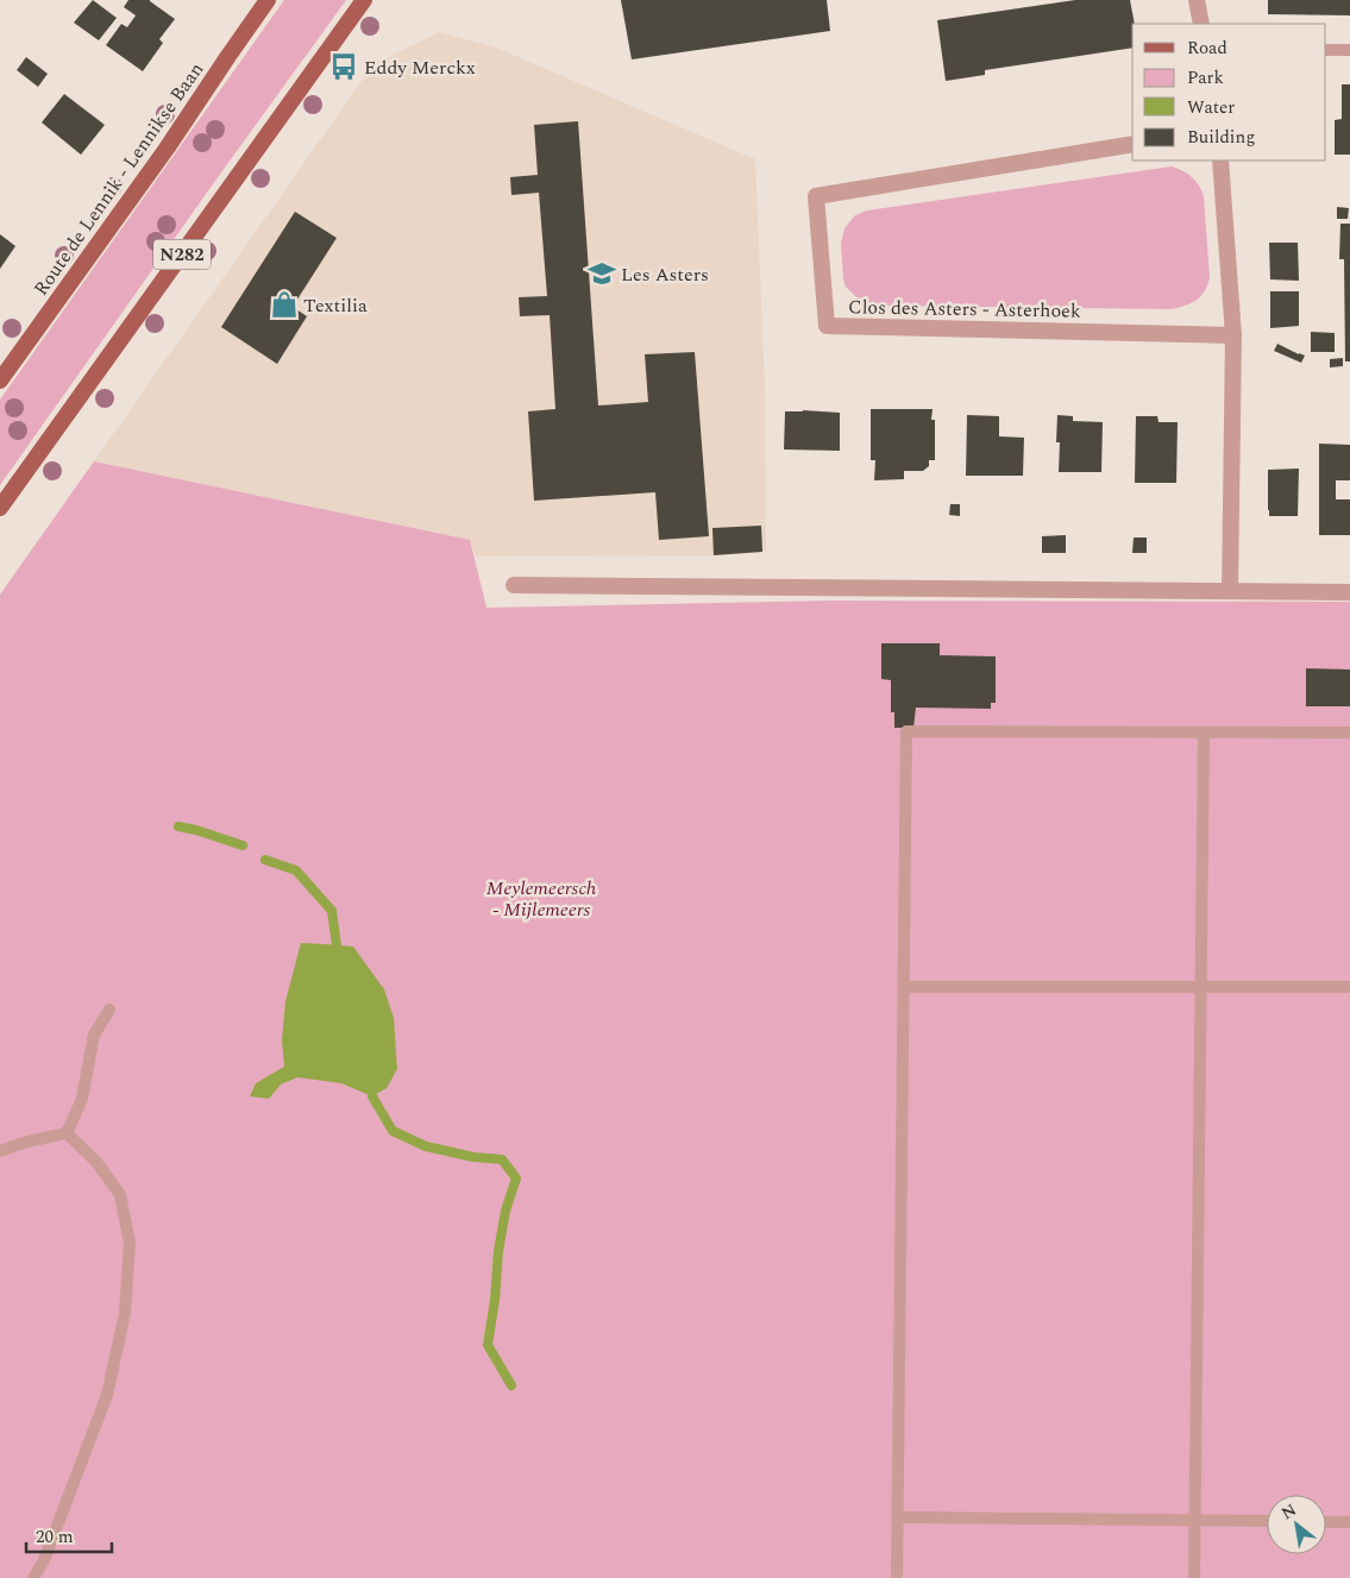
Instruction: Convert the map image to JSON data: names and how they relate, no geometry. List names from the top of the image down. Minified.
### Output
{"streets":{"main road":["Route de Lennik - Lennikse Baan","N282"],"street":["Clos des Asters - Asterhoek"]},"parks":["Meylemeersch - Mijlemeers"],"places":{"bus stop":["Eddy Merckx"],"school or university":["Les Asters"],"shop":["Textilia"]},"legend":["Road","Park","Water","Building"],"scale_bar":"20 m","north":"top left"}
